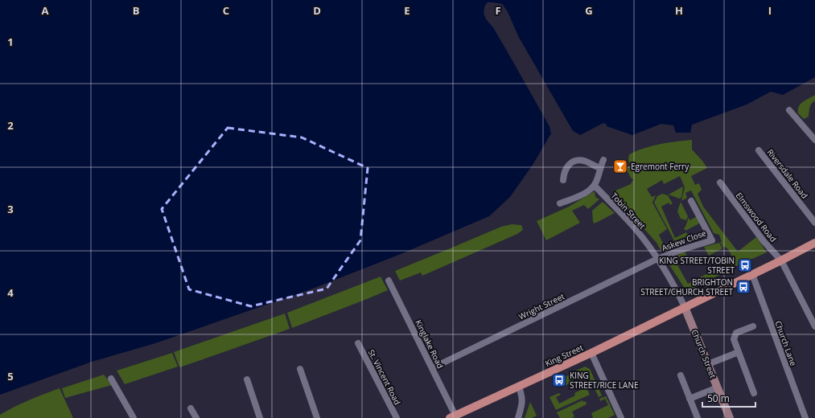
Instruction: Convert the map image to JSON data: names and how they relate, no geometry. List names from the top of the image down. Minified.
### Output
{"streets":{"main road":["King Street"],"street":["Riversdale Road","Tobin Street","Elmswood Road","Askew Close","Wright Street","Church Lane","Kinglake Road","Church Street","St. Vincent Road"]},"crossings":[["Tobin Street","Askew Close"],["Tobin Street","Wright Street"],["Tobin Street","Church Street"],["Tobin Street","King Street"],["Elmswood Road","King Street"],["Askew Close","Wright Street"],["Wright Street","Kinglake Road"],["Church Lane","King Street"],["Kinglake Road","King Street"],["Church Street","King Street"]],"places":{"bar":["Egremont Ferry"],"bus stop":["KING STREET/TOBIN STREET","BRIGHTON STREET/CHURCH STREET","KING STREET/RICE LANE"]},"scale_bar":"50 m","grid":{"columns":["A","B","C","D","E","F","G","H","I"],"rows":["1","2","3","4","5"]}}
